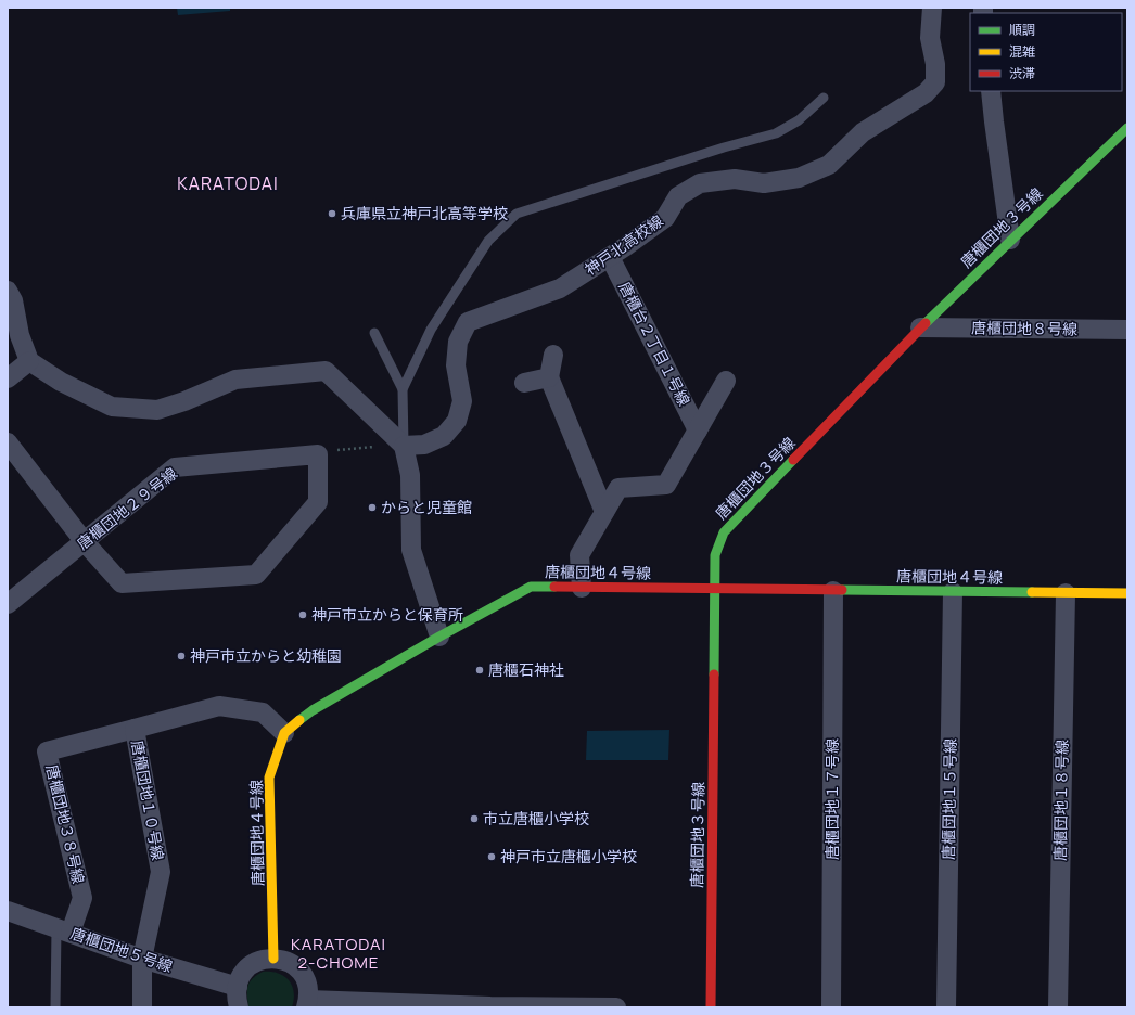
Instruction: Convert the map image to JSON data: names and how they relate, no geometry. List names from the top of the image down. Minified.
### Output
{"streets":{"street":["唐櫃団地３号線","神戸北高校線","唐櫃団地８号線","唐櫃台２丁目１号線","唐櫃団地２９号線","唐櫃団地４号線","唐櫃団地１７号線","唐櫃団地１５号線","唐櫃団地１０号線","唐櫃団地１８号線","唐櫃団地３８号線","唐櫃団地５号線"]},"crossings":[["唐櫃団地３号線","唐櫃団地８号線"],["唐櫃団地３号線","唐櫃団地４号線"],["神戸北高校線","唐櫃台２丁目１号線"],["唐櫃団地４号線","唐櫃団地１７号線"],["唐櫃団地４号線","唐櫃団地１５号線"],["唐櫃団地４号線","唐櫃団地１０号線"],["唐櫃団地４号線","唐櫃団地１８号線"],["唐櫃団地１０号線","唐櫃団地３８号線"],["唐櫃団地１０号線","唐櫃団地５号線"],["唐櫃団地３８号線","唐櫃団地５号線"]],"districts":["KARATODAI","KARATODAI 2-CHOME"],"places":["兵庫県立神戸北高等学校","からと児童館","神戸市立からと保育所","神戸市立からと幼稚園","唐櫃石神社","市立唐櫃小学校","神戸市立唐櫃小学校"],"legend":["順調","混雑","渋滞"]}
